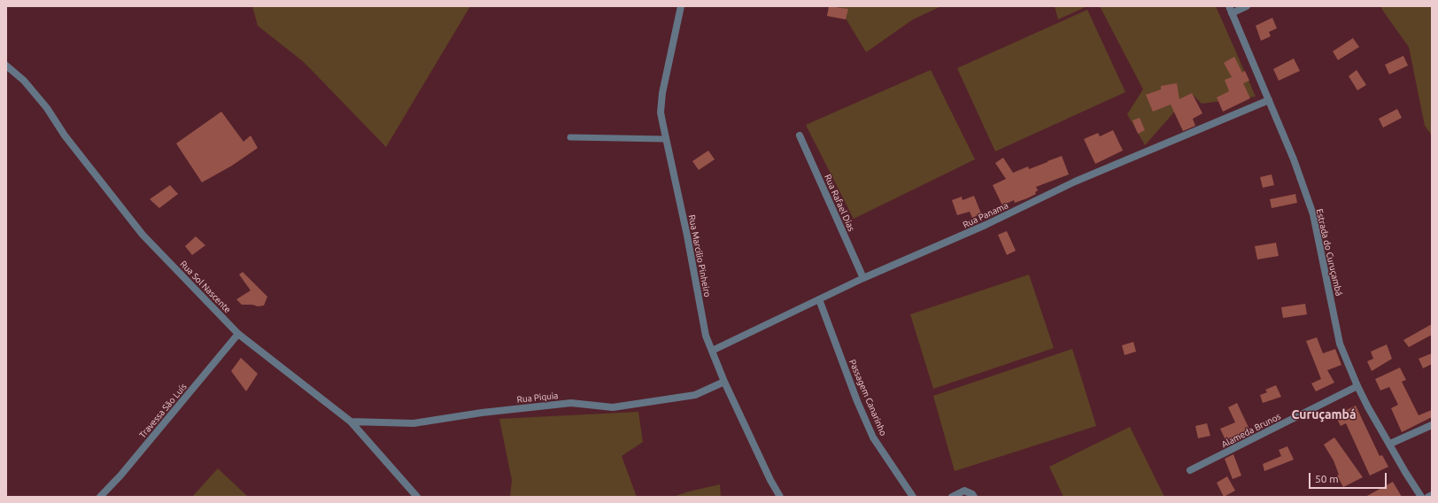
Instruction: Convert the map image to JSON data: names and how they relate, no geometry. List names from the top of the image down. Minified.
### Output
{"streets":{"street":["Rua Rafael Dias","Rua Panama","Estrada do Curuçambá","Rua Marcilio Pinheiro","Rua Sol Nascente","Rua Piquia","Passagem Canarinho","Travessa São Luís","Alameda Brunos"]},"crossings":[["Rua Rafael Dias","Rua Panama"],["Rua Panama","Estrada do Curuçambá"],["Rua Panama","Rua Marcilio Pinheiro"],["Rua Panama","Passagem Canarinho"],["Estrada do Curuçambá","Alameda Brunos"],["Rua Marcilio Pinheiro","Rua Piquia"],["Rua Sol Nascente","Rua Piquia"],["Rua Sol Nascente","Travessa São Luís"]],"districts":["Curuçambá"],"scale_bar":"50 m"}
